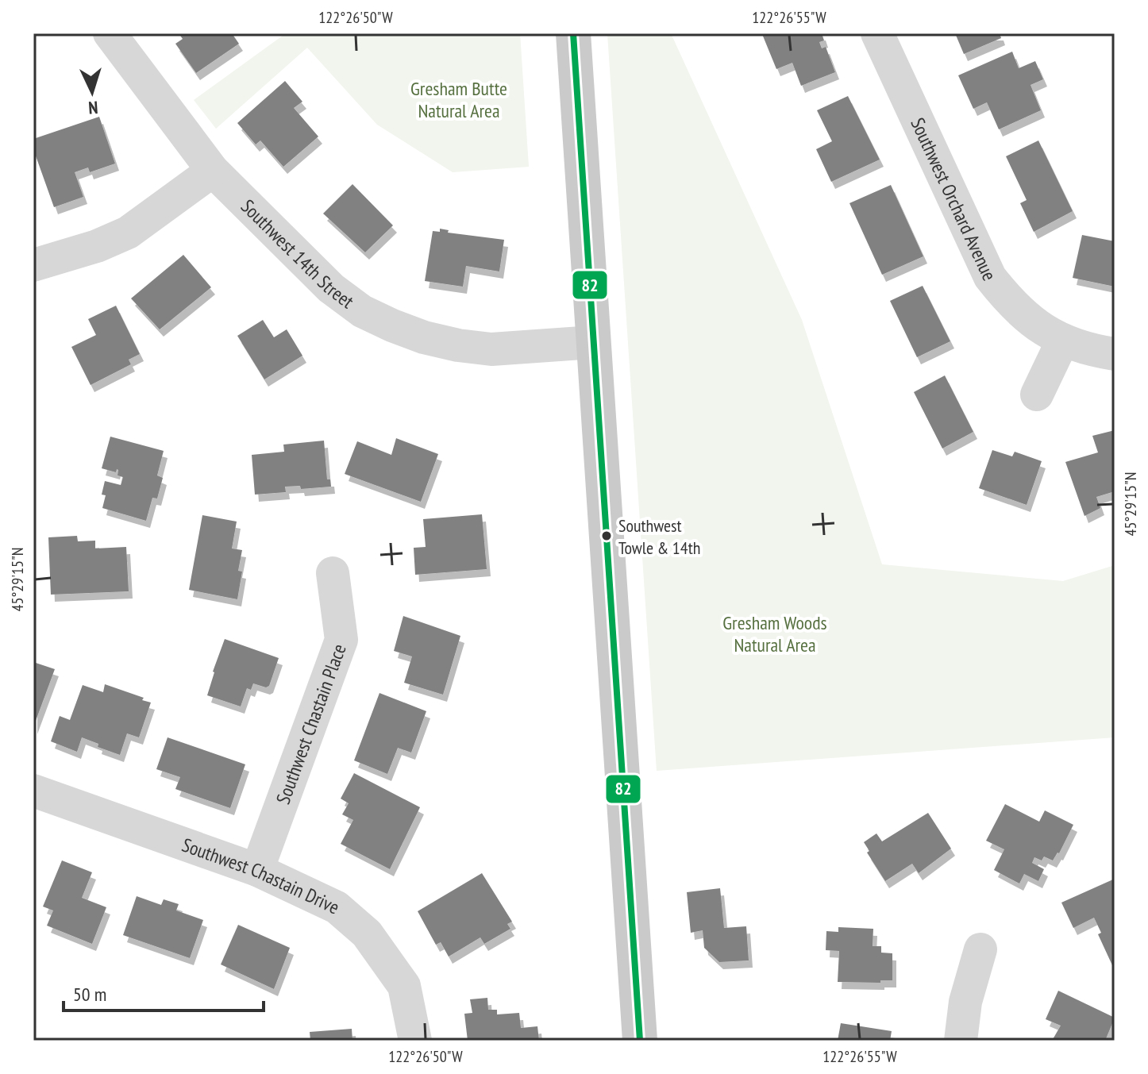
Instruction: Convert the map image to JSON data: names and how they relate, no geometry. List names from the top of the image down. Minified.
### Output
{"streets":{"street":["Southwest Orchard Avenue","Southwest 14th Street","Southwest Chastain Place","Southwest Chastain Drive"]},"crossings":[["Southwest Chastain Place","Southwest Chastain Drive"]],"parks":["Gresham Butte Natural Area","Gresham Woods Natural Area"],"places":["Southwest Towle & 14th"],"lines":["transit line 82"],"scale_bar":"50 m","north":"bottom","coordinates":["122°26'50\"W","122°26'55\"W","45°29'15\"N"]}
